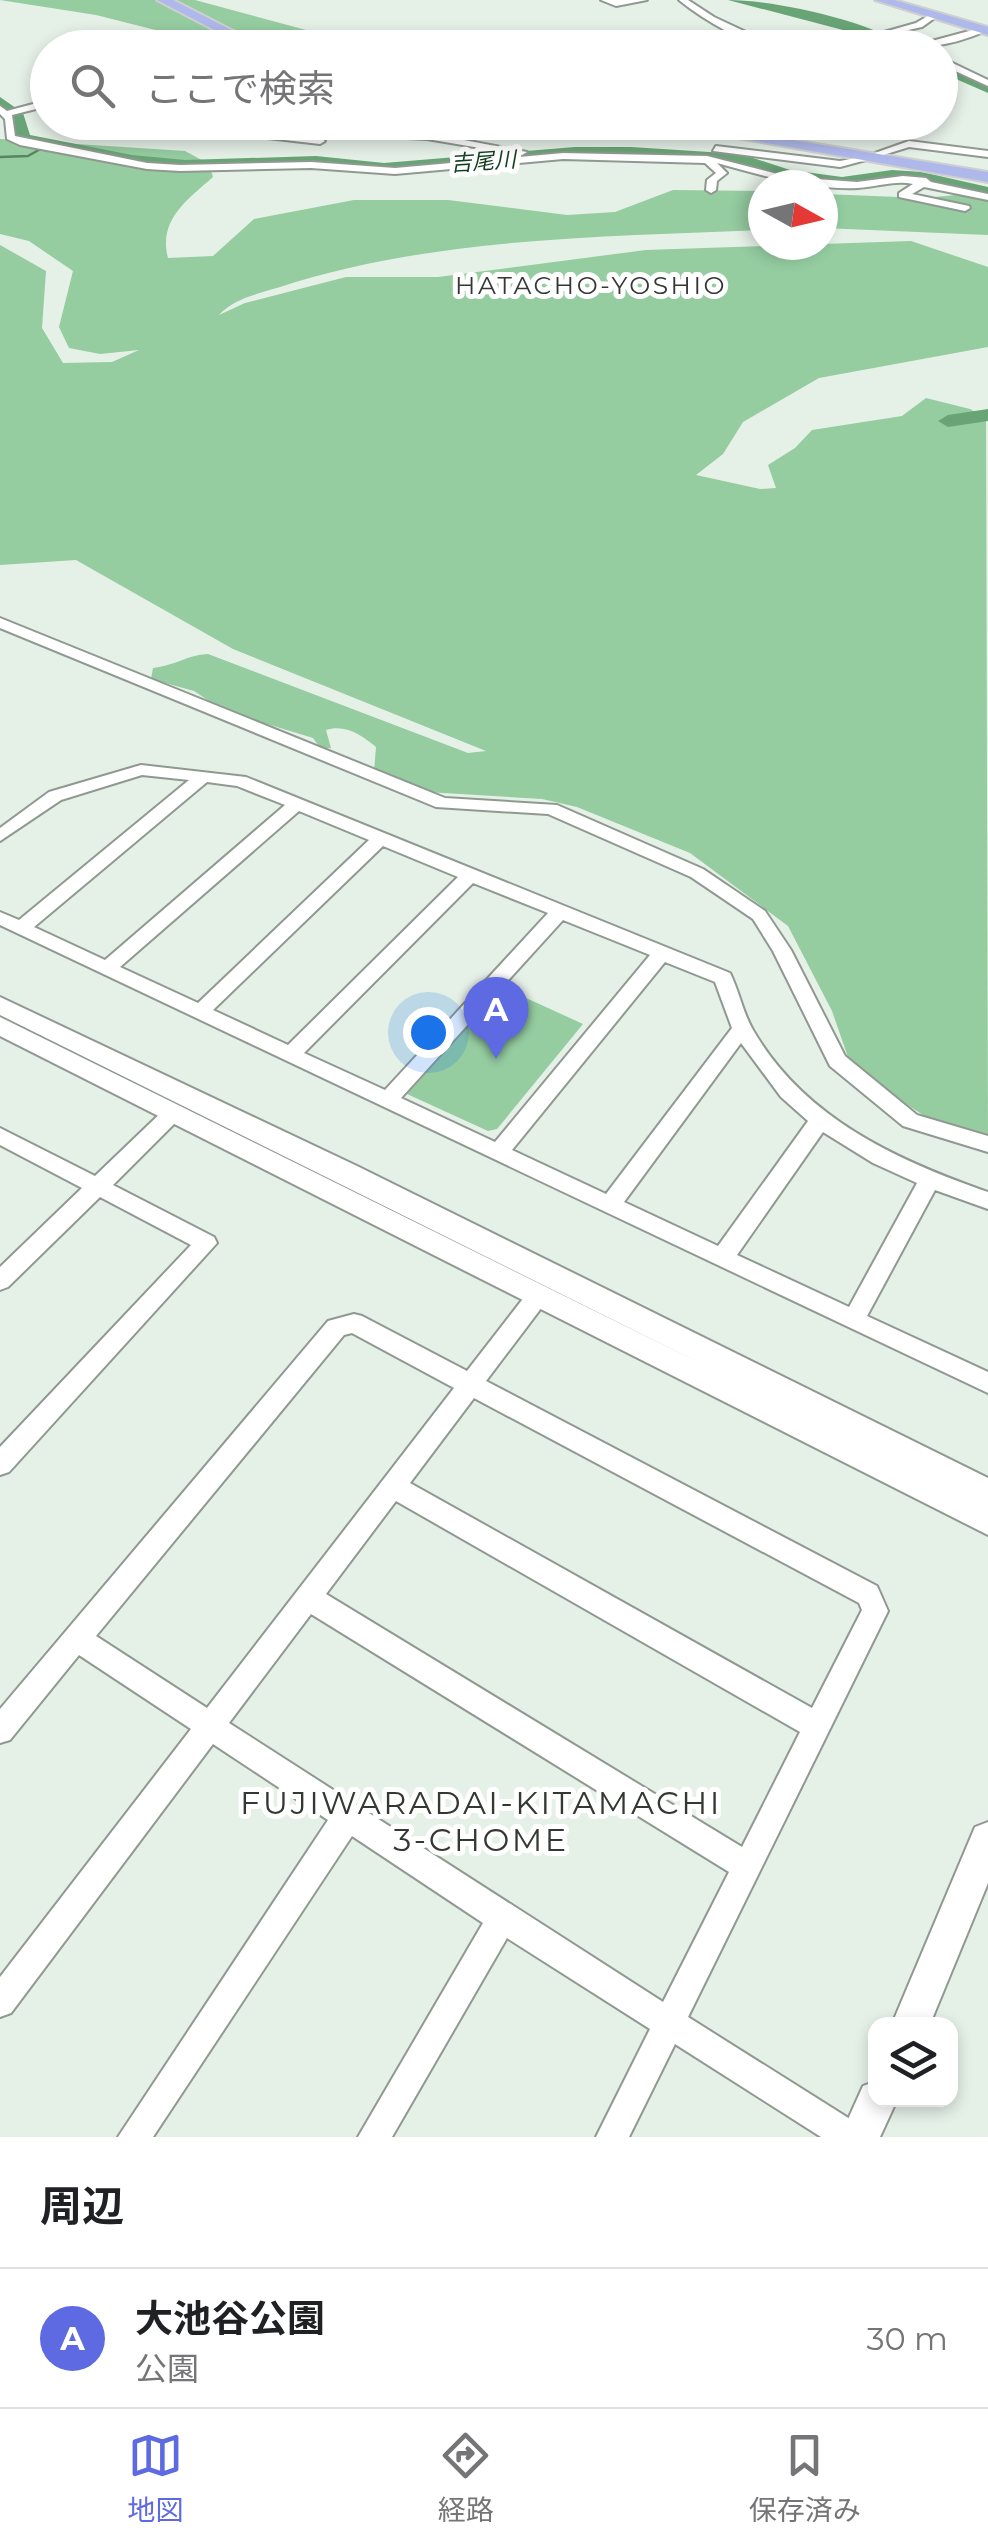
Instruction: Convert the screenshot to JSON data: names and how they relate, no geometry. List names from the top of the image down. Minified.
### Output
{"districts":["HATACHO-YOSHIO","FUJIWARADAI-KITAMACHI 3-CHOME"],"water":["吉尾川"],"north":"right","page":{"search":"ここで検索","pins":"A","heading":"周辺","list":[{"mark":"A","name":"大池谷公園","note":"公園","value":"30 m"}],"nav":["地図","経路","保存済み"]}}
